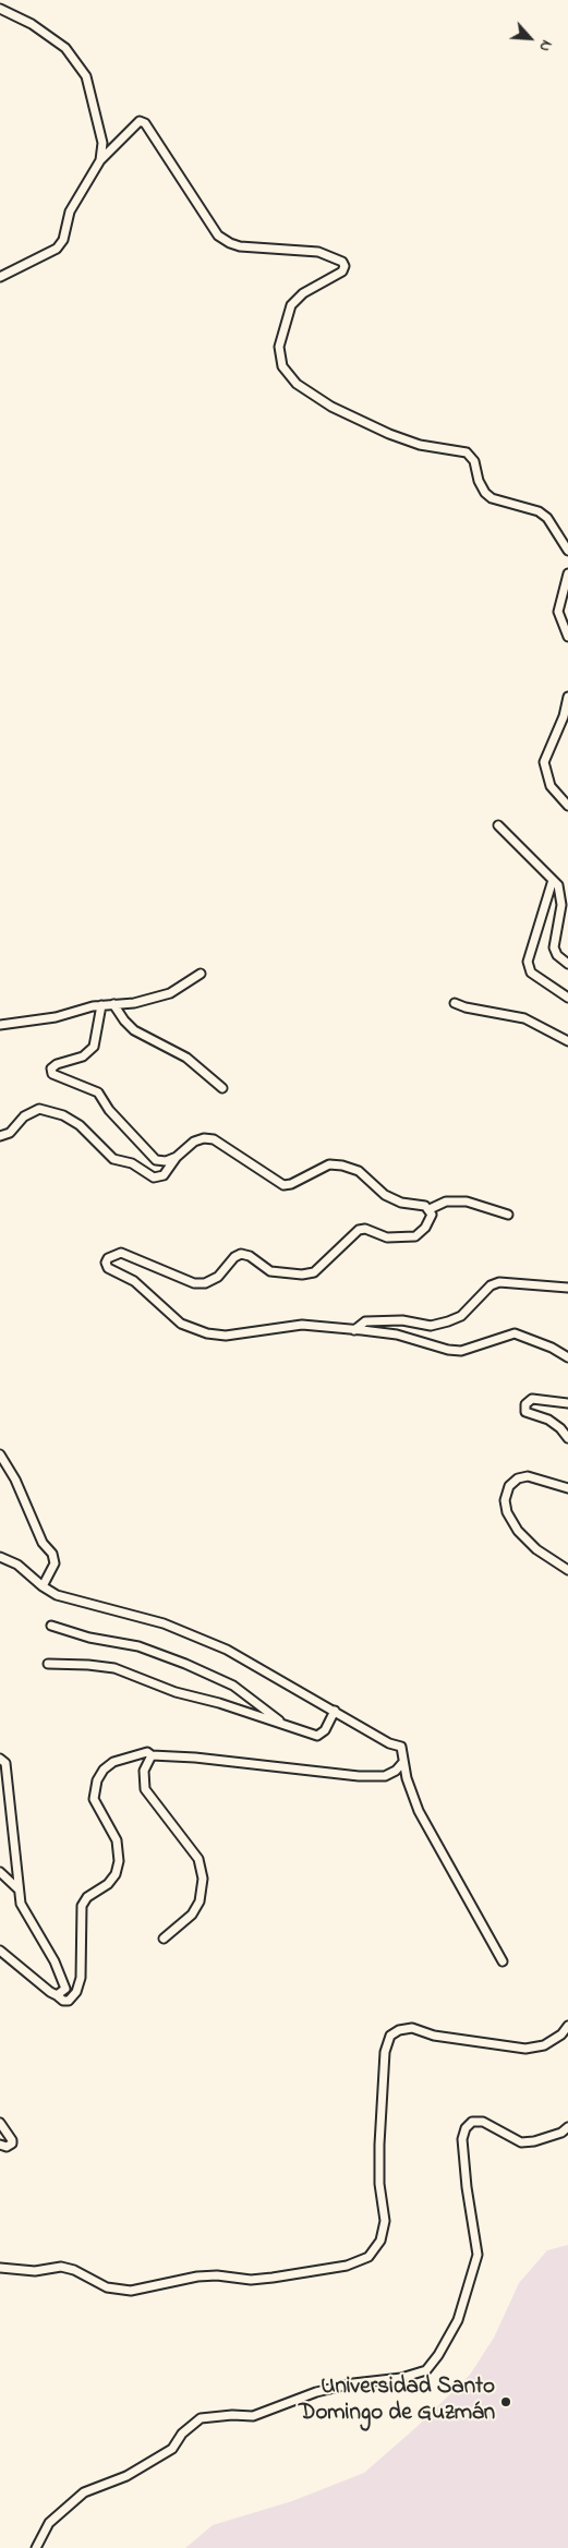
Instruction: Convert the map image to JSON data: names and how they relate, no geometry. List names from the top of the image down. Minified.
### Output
{"places":["Universidad Santo Domingo de Guzmán"],"north":"bottom right"}
